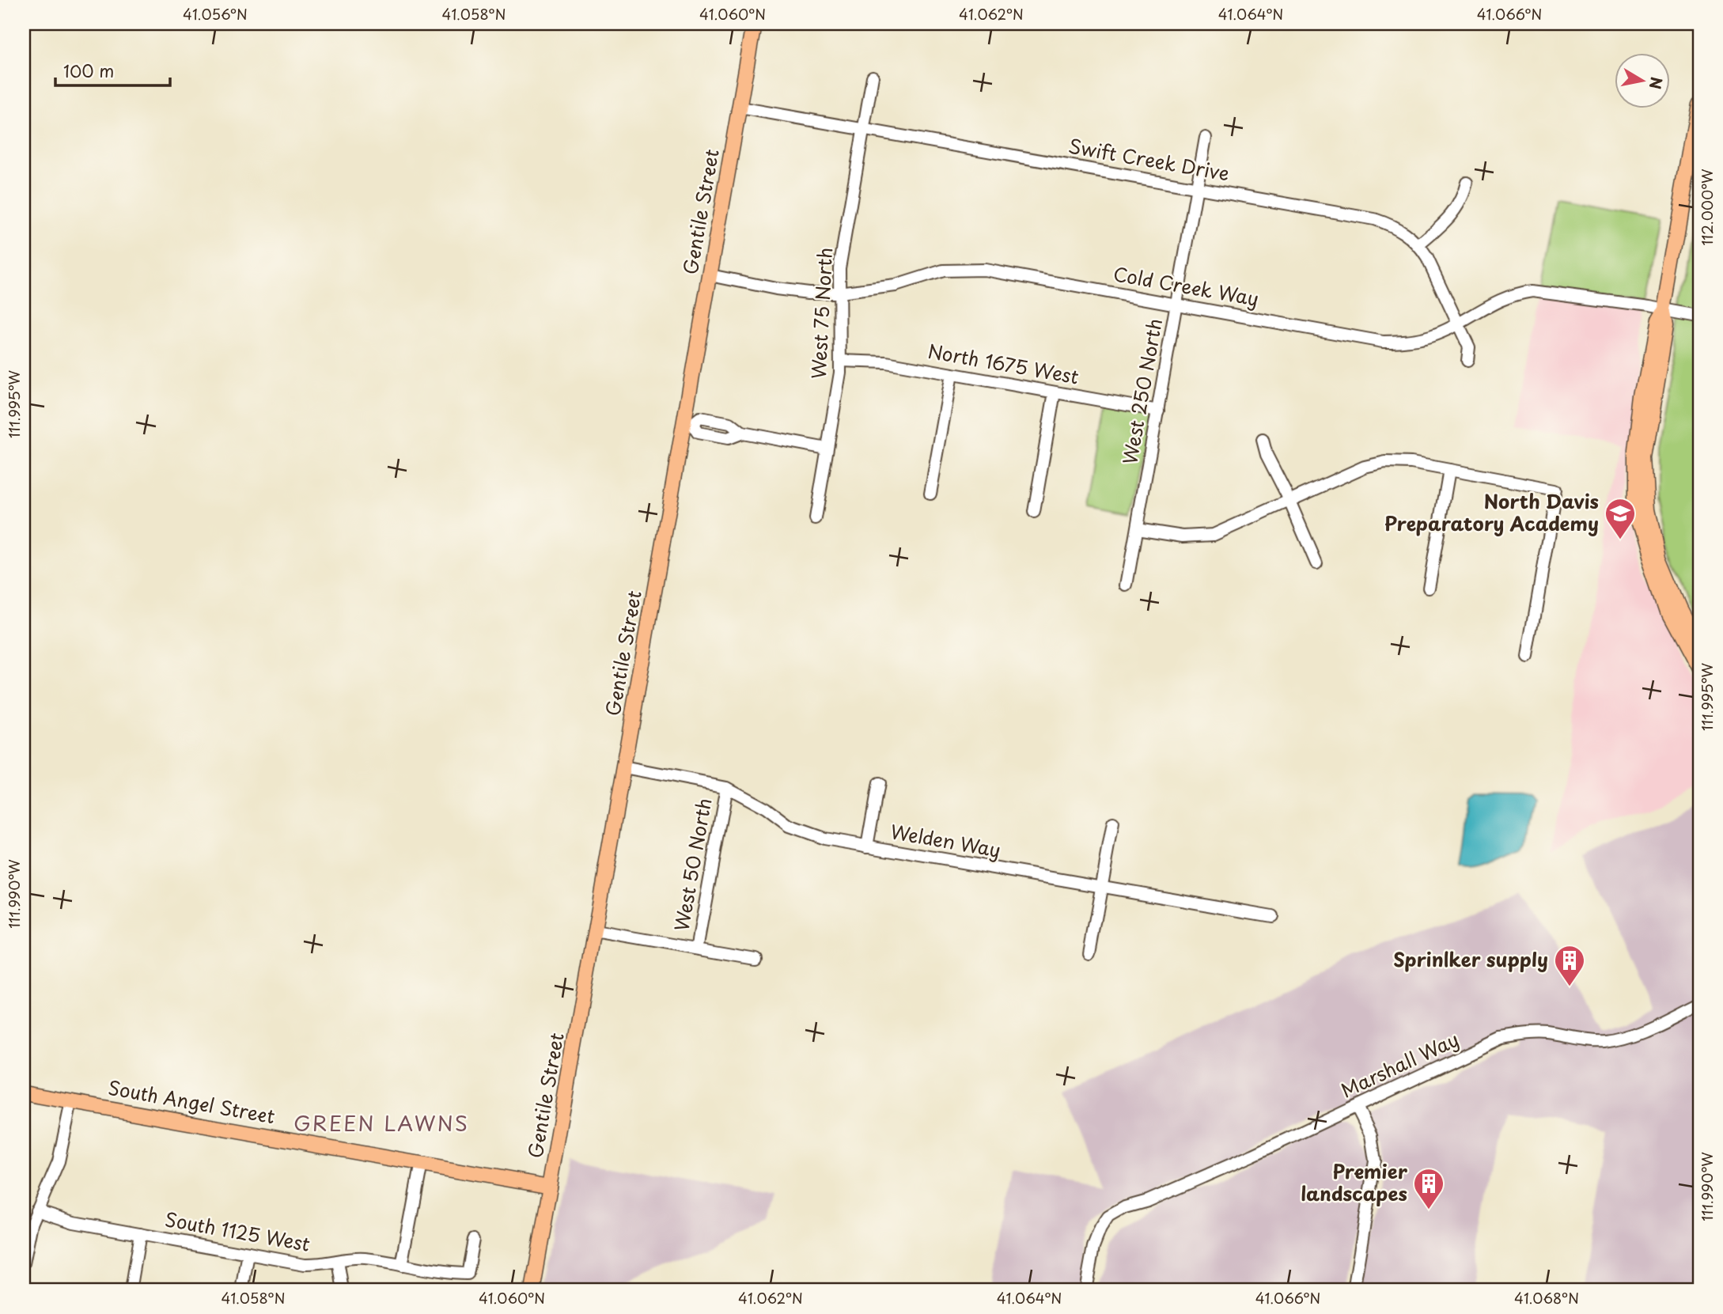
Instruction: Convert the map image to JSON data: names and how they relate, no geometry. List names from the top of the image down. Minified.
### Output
{"streets":{"main road":["Gentile Street","South Angel Street"],"street":["Swift Creek Drive","Cold Creek Way","West 75 North","North 1675 West","West 250 North","Welden Way","West 50 North","Marshall Way","South 1125 West"]},"crossings":[["Swift Creek Drive","Gentile Street"],["Swift Creek Drive","Cold Creek Way"],["Swift Creek Drive","West 75 North"],["Swift Creek Drive","West 250 North"],["Gentile Street","Cold Creek Way"],["Gentile Street","Welden Way"],["Gentile Street","South Angel Street"],["Cold Creek Way","West 75 North"],["Cold Creek Way","West 250 North"],["West 75 North","North 1675 West"],["North 1675 West","West 250 North"],["Welden Way","West 50 North"]],"districts":["GREEN LAWNS"],"places":{"school or university":["North Davis Preparatory Academy"],"building":["Sprinlker supply","Premier landscapes"]},"scale_bar":"100 m","north":"right","coordinates":["41.056°N","41.058°N","41.060°N","41.062°N","41.064°N","41.066°N","112.000°W","111.995°W","111.990°W","41.068°N"]}
